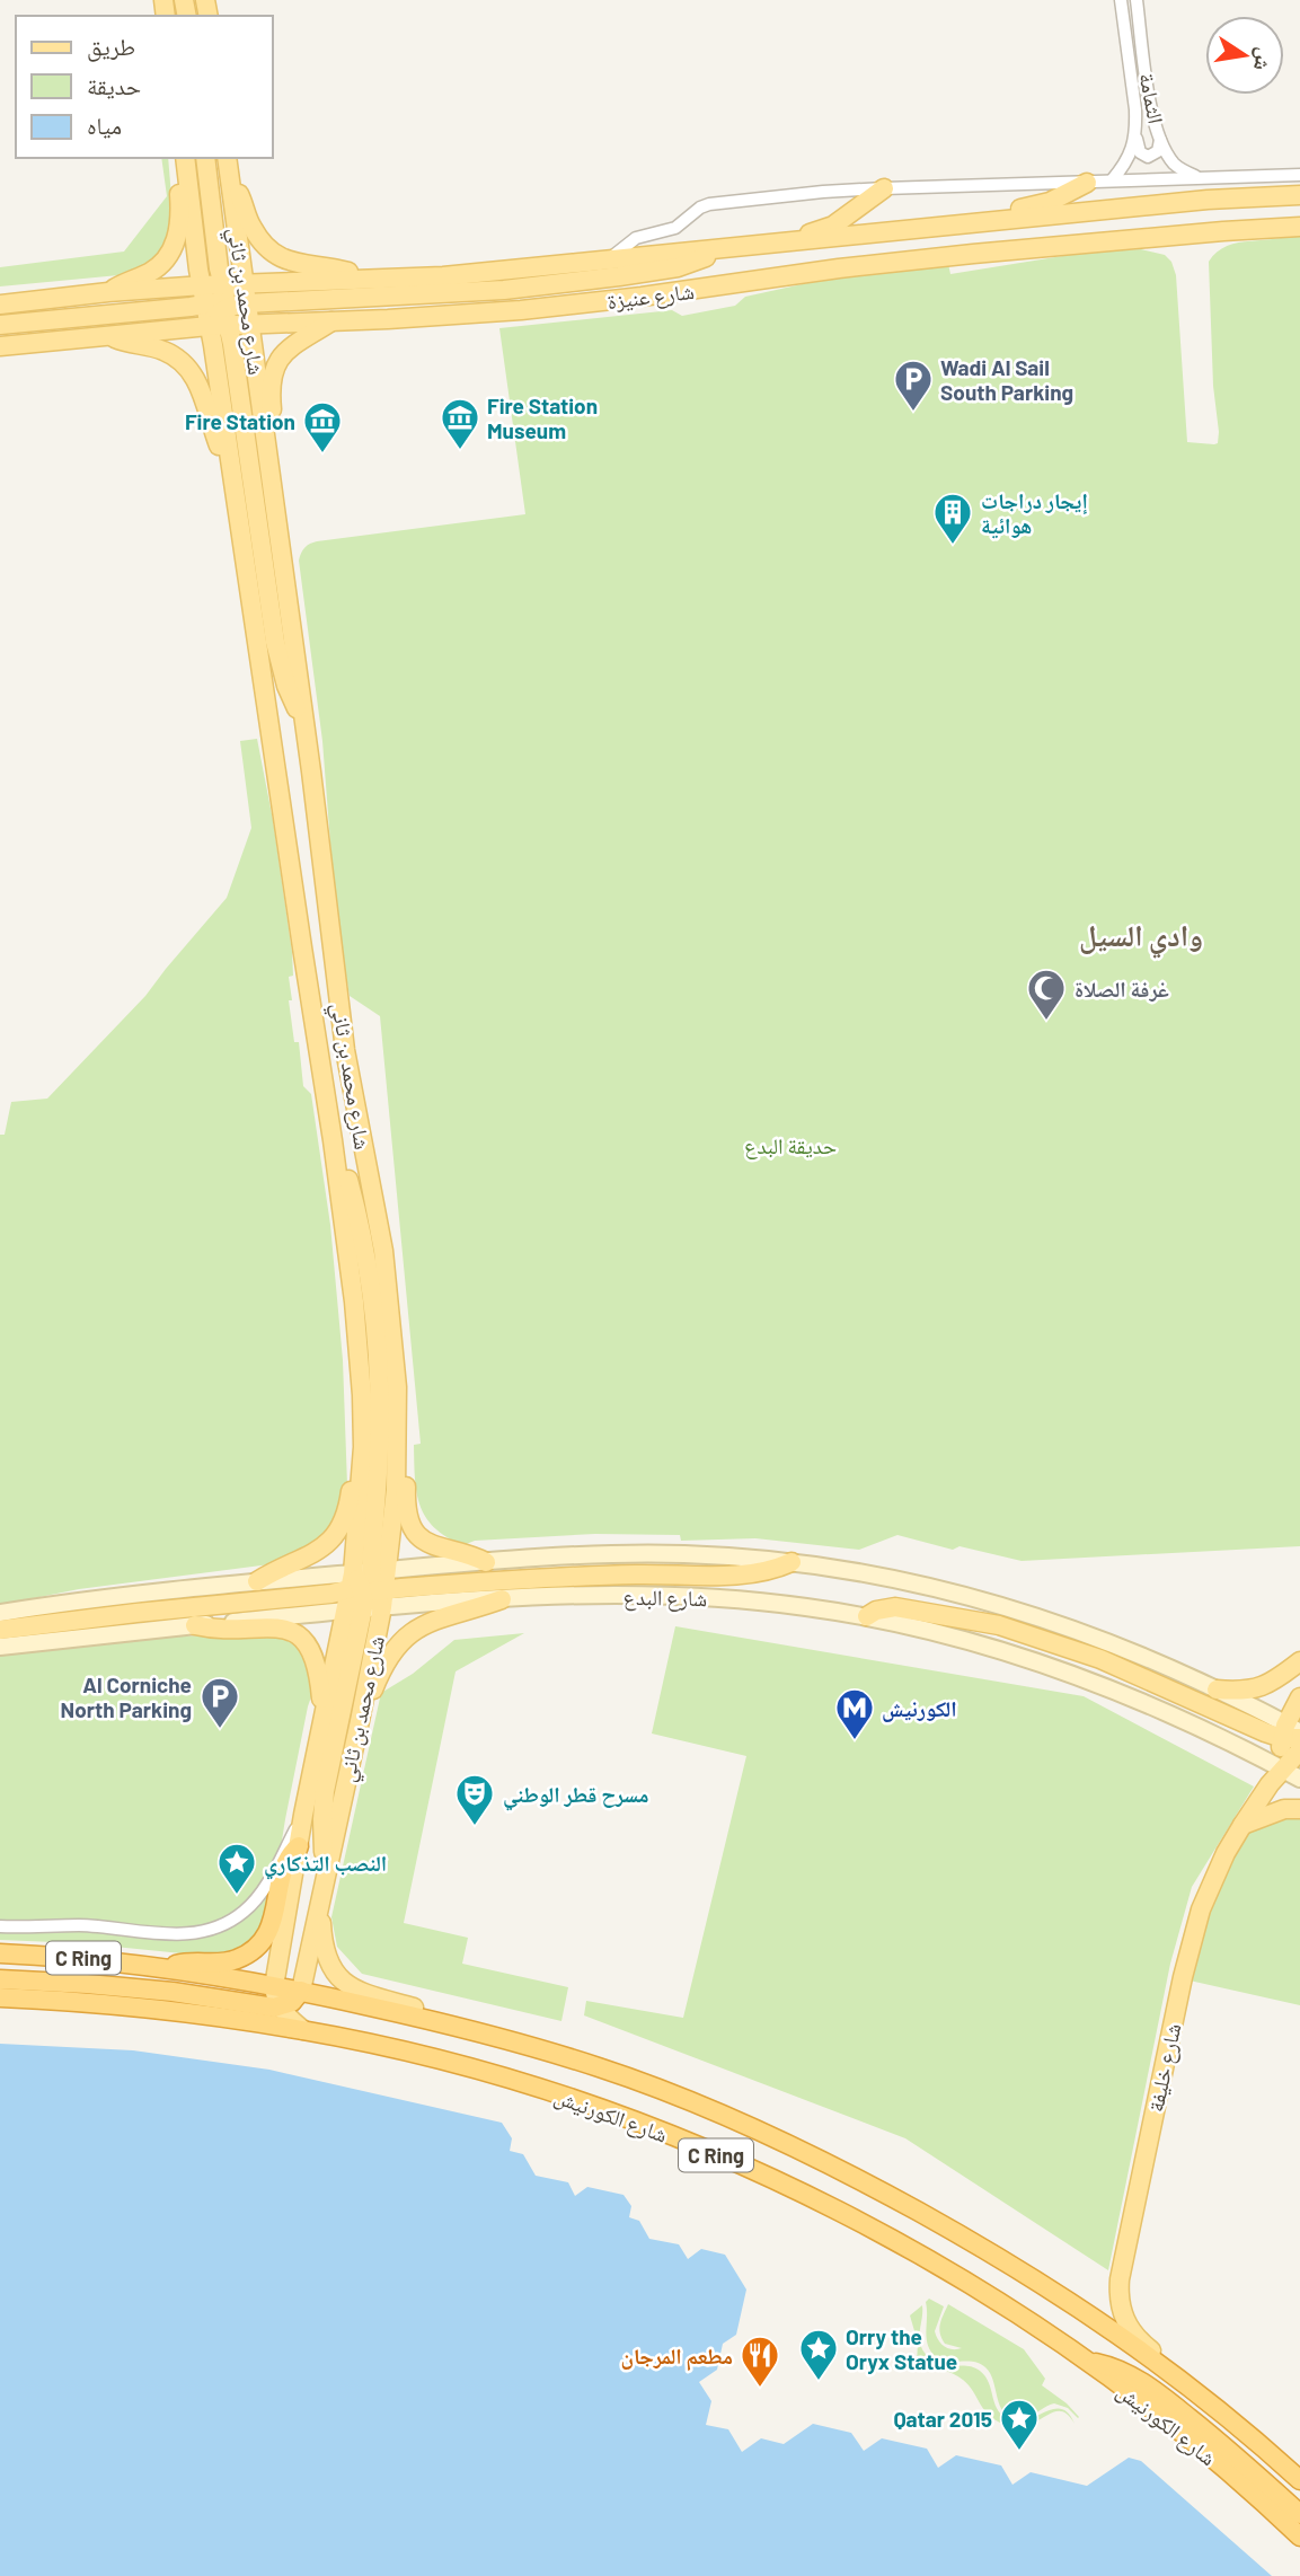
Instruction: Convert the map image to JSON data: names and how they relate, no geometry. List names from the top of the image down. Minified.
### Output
{"streets":{"highway":["C Ring","شارع الكورنيش"],"main road":["شارع عنيزة","شارع محمد بن ثاني","شارع البدع","شارع خليفة"],"street":["الثمامة"]},"crossings":[["الثمامة","شارع عنيزة"],["شارع عنيزة","شارع محمد بن ثاني"],["شارع محمد بن ثاني","شارع البدع"],["شارع محمد بن ثاني","شارع الكورنيش"],["شارع البدع","شارع خليفة"],["شارع خليفة","شارع الكورنيش"]],"districts":["وادي السيل"],"parks":["حديقة البدع"],"places":{"parking":["Wadi Al Sail South Parking","Al Corniche North Parking"],"museum":["Fire Station Museum","Fire Station"],"building":["إيجار دراجات هوائية"],"mosque":["غرفة الصلاة"],"metro station":["الكورنيش"],"theatre":["مسرح قطر الوطني"],"place":["النصب التذكاري","Orry the Oryx Statue","Qatar 2015"],"restaurant":["مطعم المرجان"]},"legend":["طريق","حديقة","مياه"],"north":"right"}
